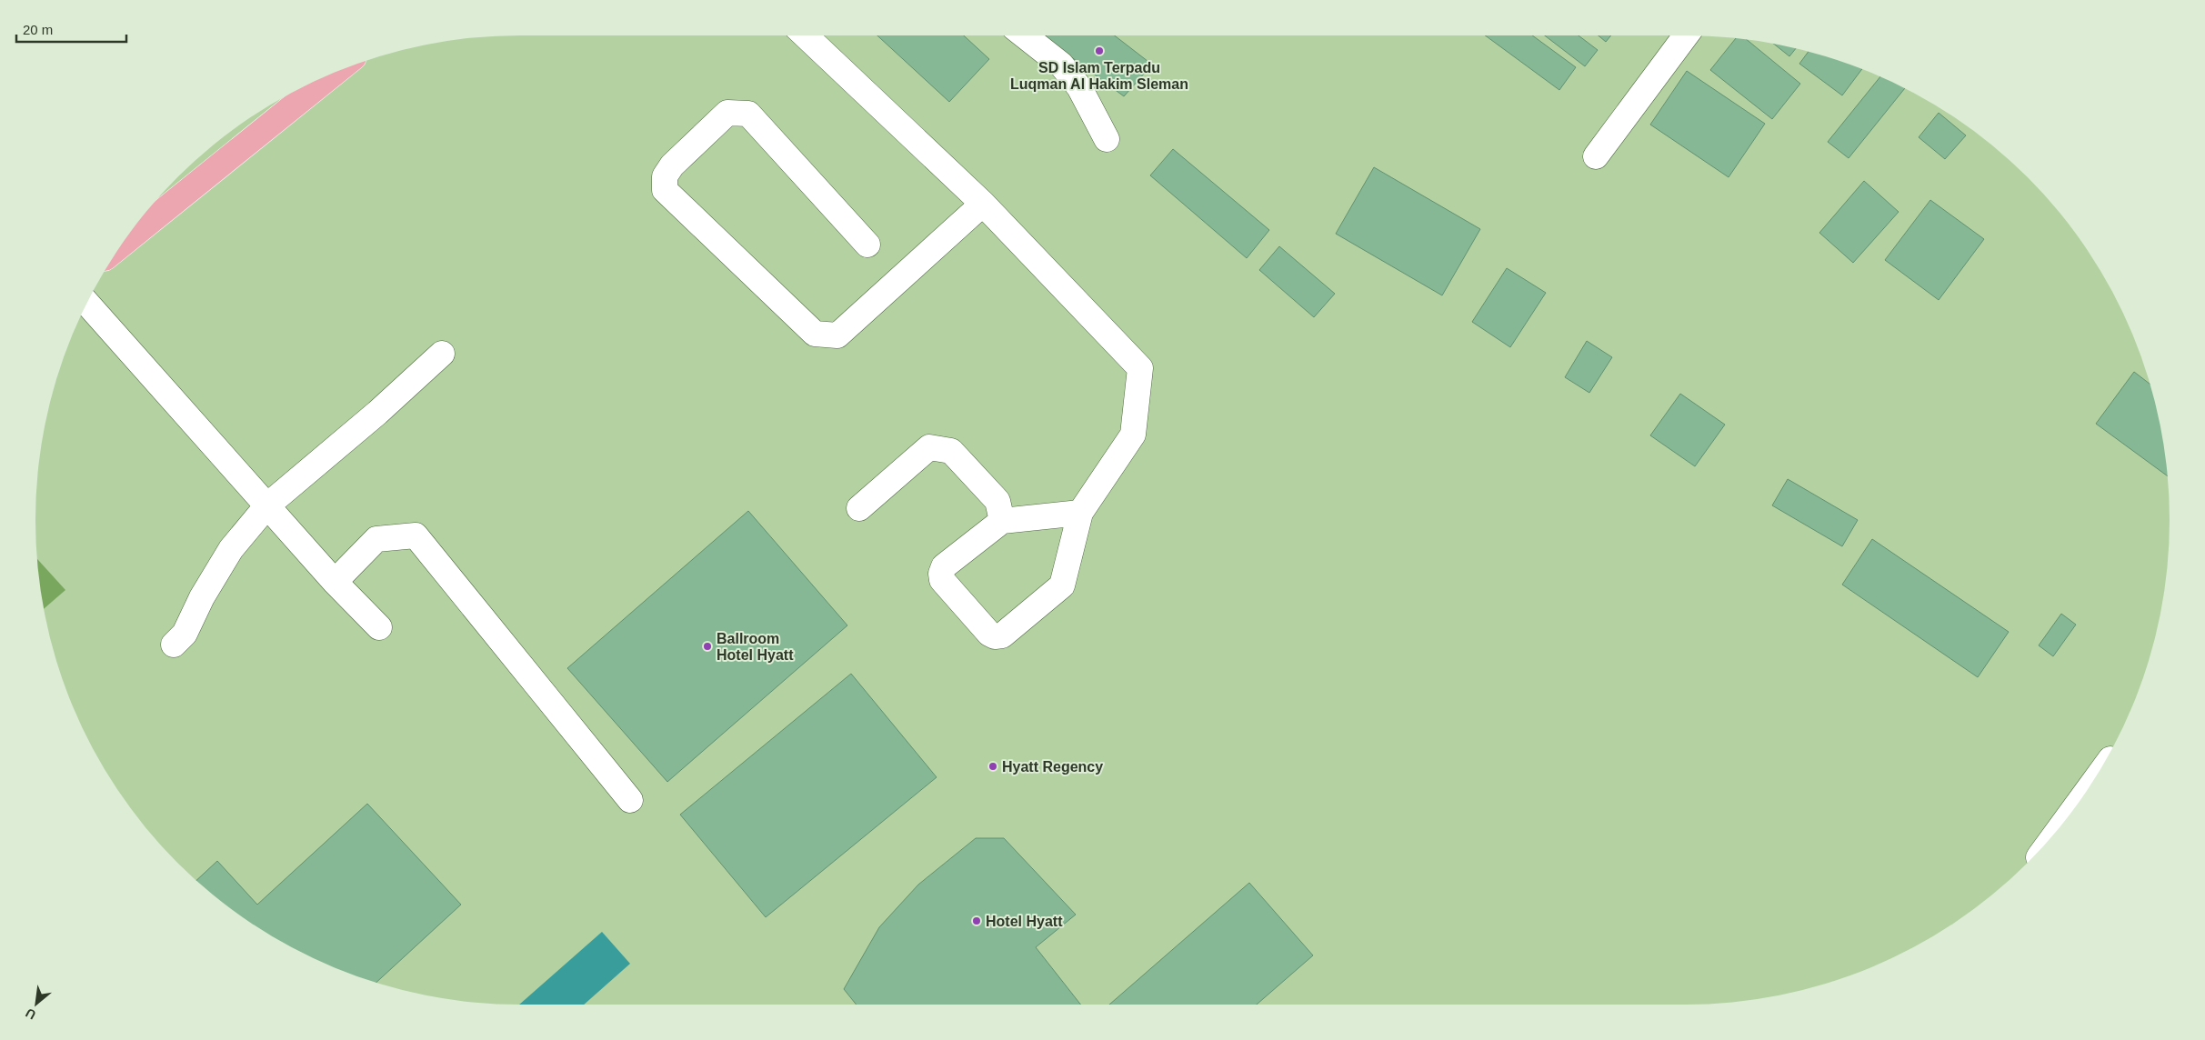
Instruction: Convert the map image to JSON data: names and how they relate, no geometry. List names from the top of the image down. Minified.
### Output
{"places":["SD Islam Terpadu Luqman Al Hakim Sleman","Ballroom Hotel Hyatt","Hyatt Regency","Hotel Hyatt"],"scale_bar":"20 m","north":"bottom left"}
